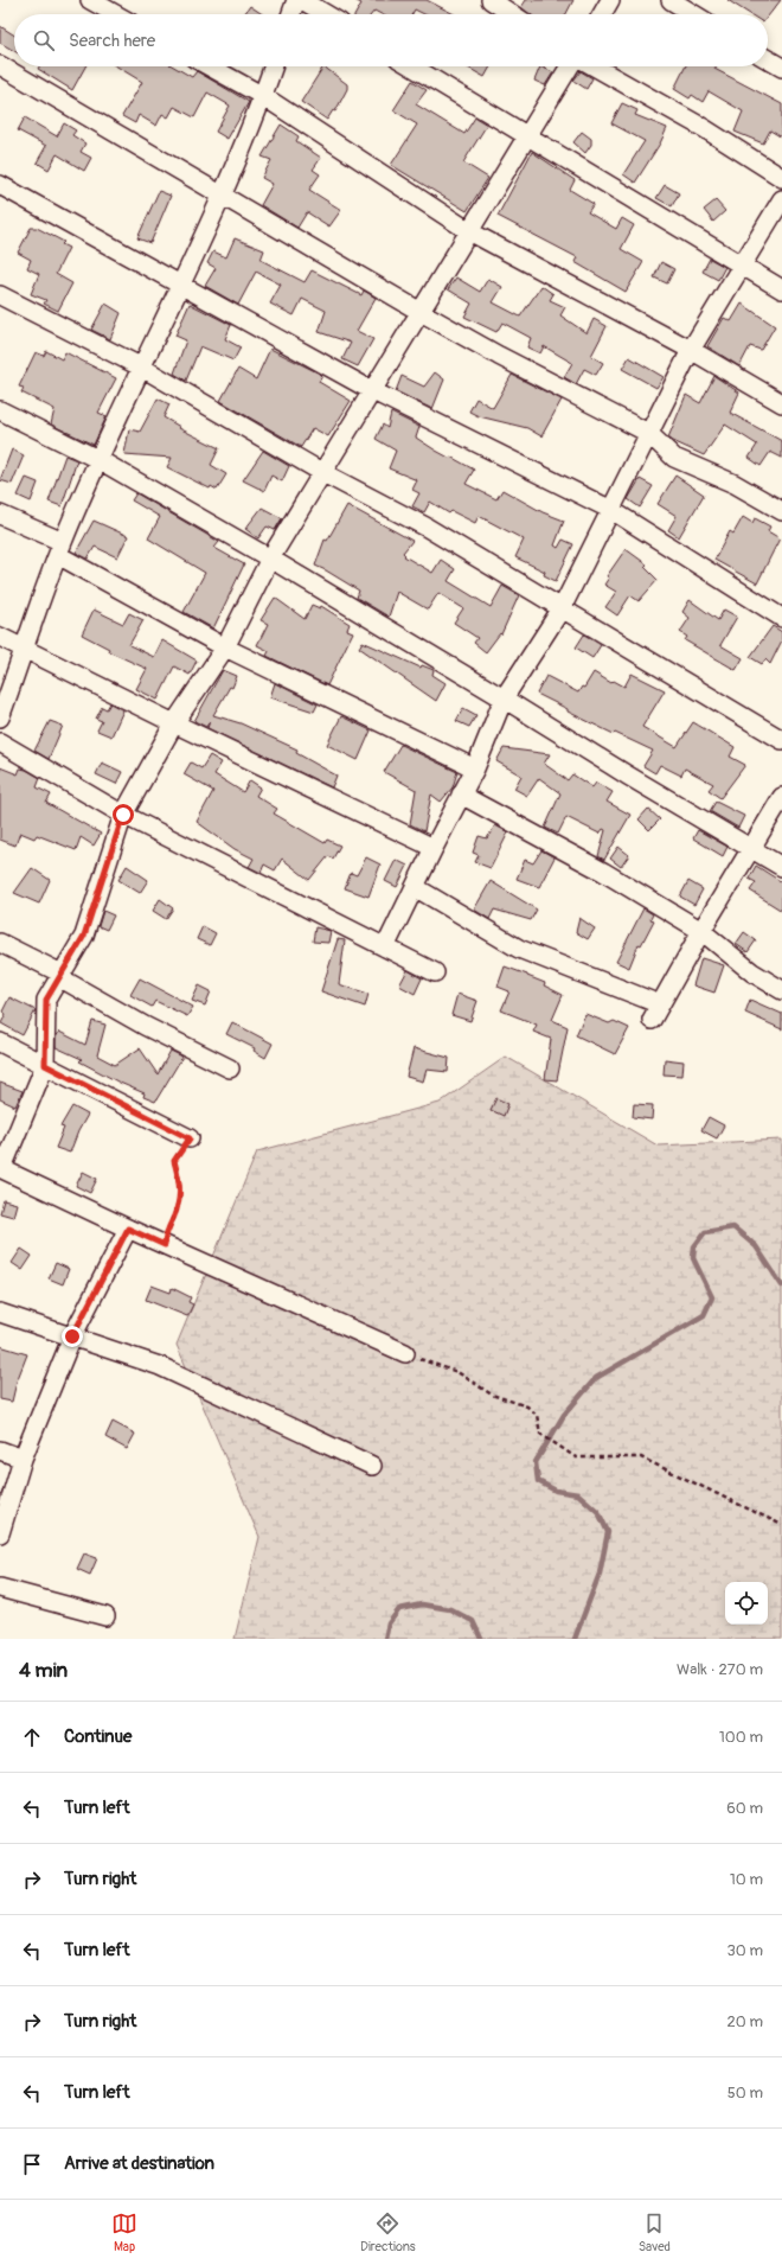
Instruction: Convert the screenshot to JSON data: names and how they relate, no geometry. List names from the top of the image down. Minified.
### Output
{"page":{"search":"Search here","heading":["4 min","Walk · 270 m"],"list":[["Continue","100 m"],["Turn left","60 m"],["Turn right","10 m"],["Turn left","30 m"],["Turn right","20 m"],["Turn left","50 m"],"Arrive at destination"],"nav":["Map","Directions","Saved"]}}
